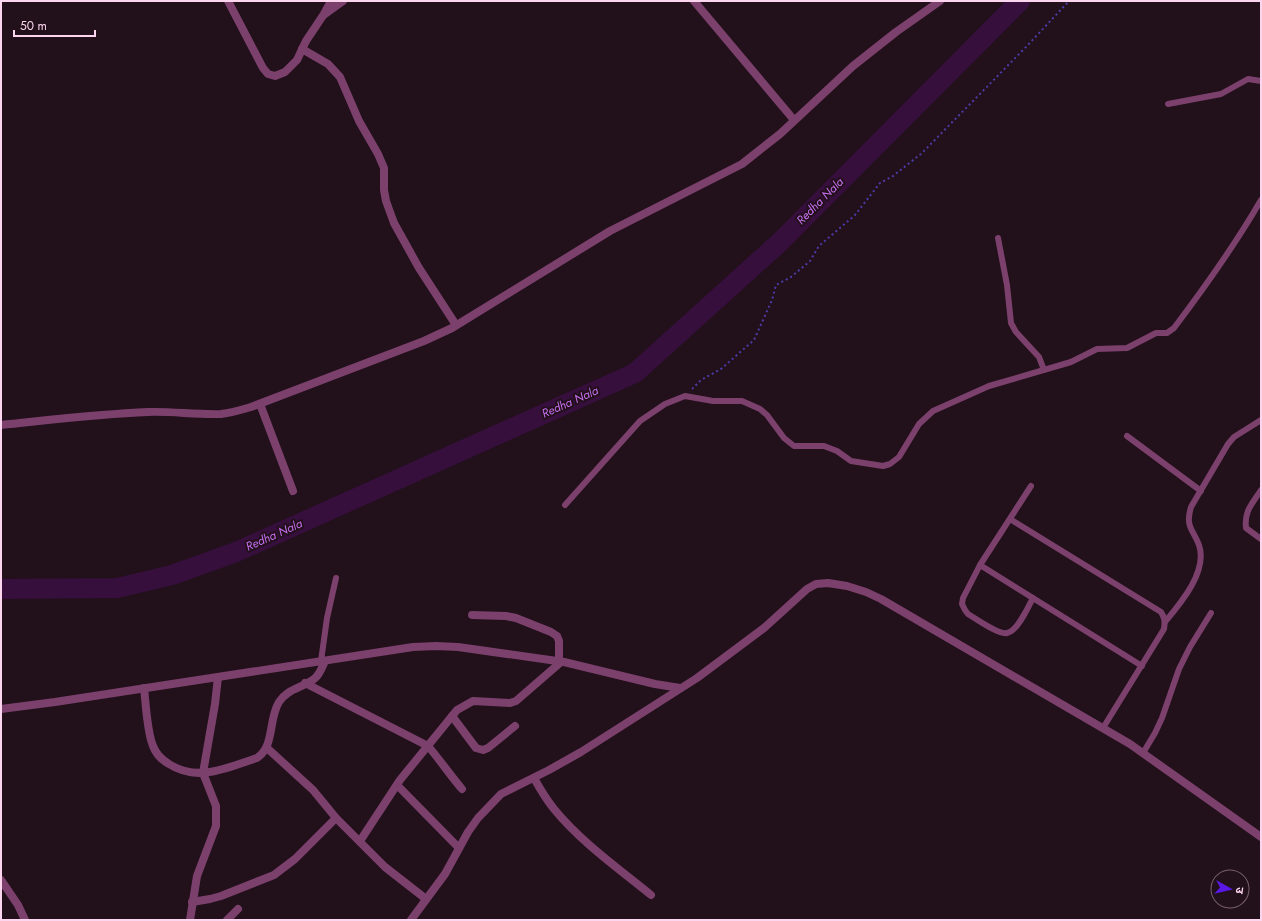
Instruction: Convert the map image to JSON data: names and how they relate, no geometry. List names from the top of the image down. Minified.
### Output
{"water":["Redha Nala"],"scale_bar":"50 m","north":"right"}
